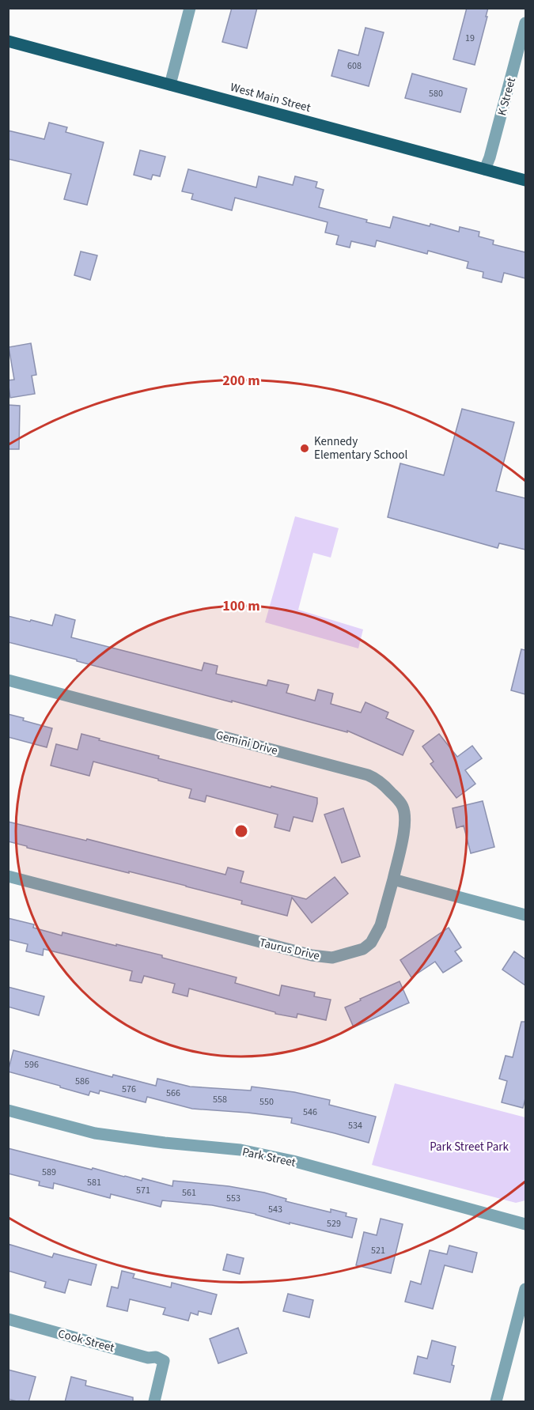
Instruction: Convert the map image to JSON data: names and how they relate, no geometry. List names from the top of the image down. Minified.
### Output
{"streets":{"main road":["West Main Street"],"street":["K Street","Gemini Drive","Taurus Drive","Park Street","Cook Street"]},"crossings":[["K Street","West Main Street"],["Gemini Drive","Taurus Drive"]],"parks":["Park Street Park"],"places":["Kennedy Elementary School"],"house_numbers":["19","608","580","596","586","576","566","558","550","546","534","589","581","571","561","553","543","529","521"],"rings":["200 m","100 m"]}
